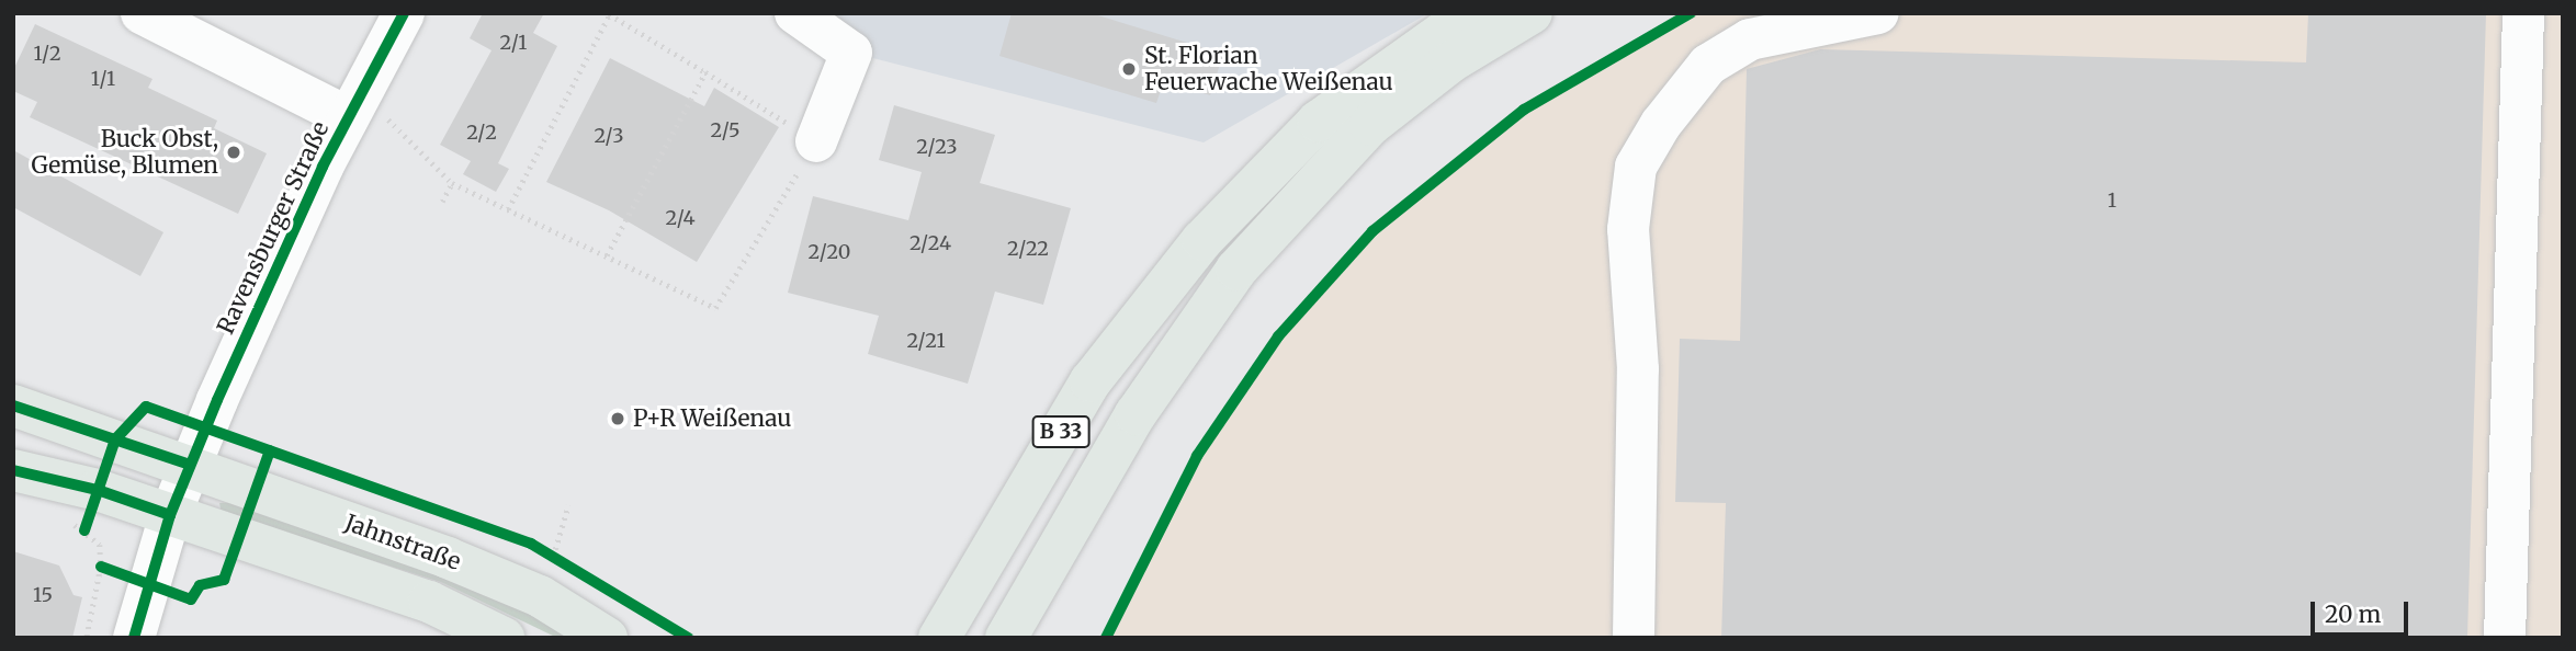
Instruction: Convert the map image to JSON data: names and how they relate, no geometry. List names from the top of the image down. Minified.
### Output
{"streets":{"main road":["B 33","Jahnstraße"],"street":["Ravensburger Straße"]},"crossings":[["Ravensburger Straße","Jahnstraße"]],"places":["St. Florian Feuerwache Weißenau","Buck Obst, Gemüse, Blumen","P+R Weißenau"],"house_numbers":["2/1","1/2","1/1","2/5","2/2","2/3","2/23","1","2/4","2/24","2/22","2/20","2/21","15"],"scale_bar":"20 m"}
